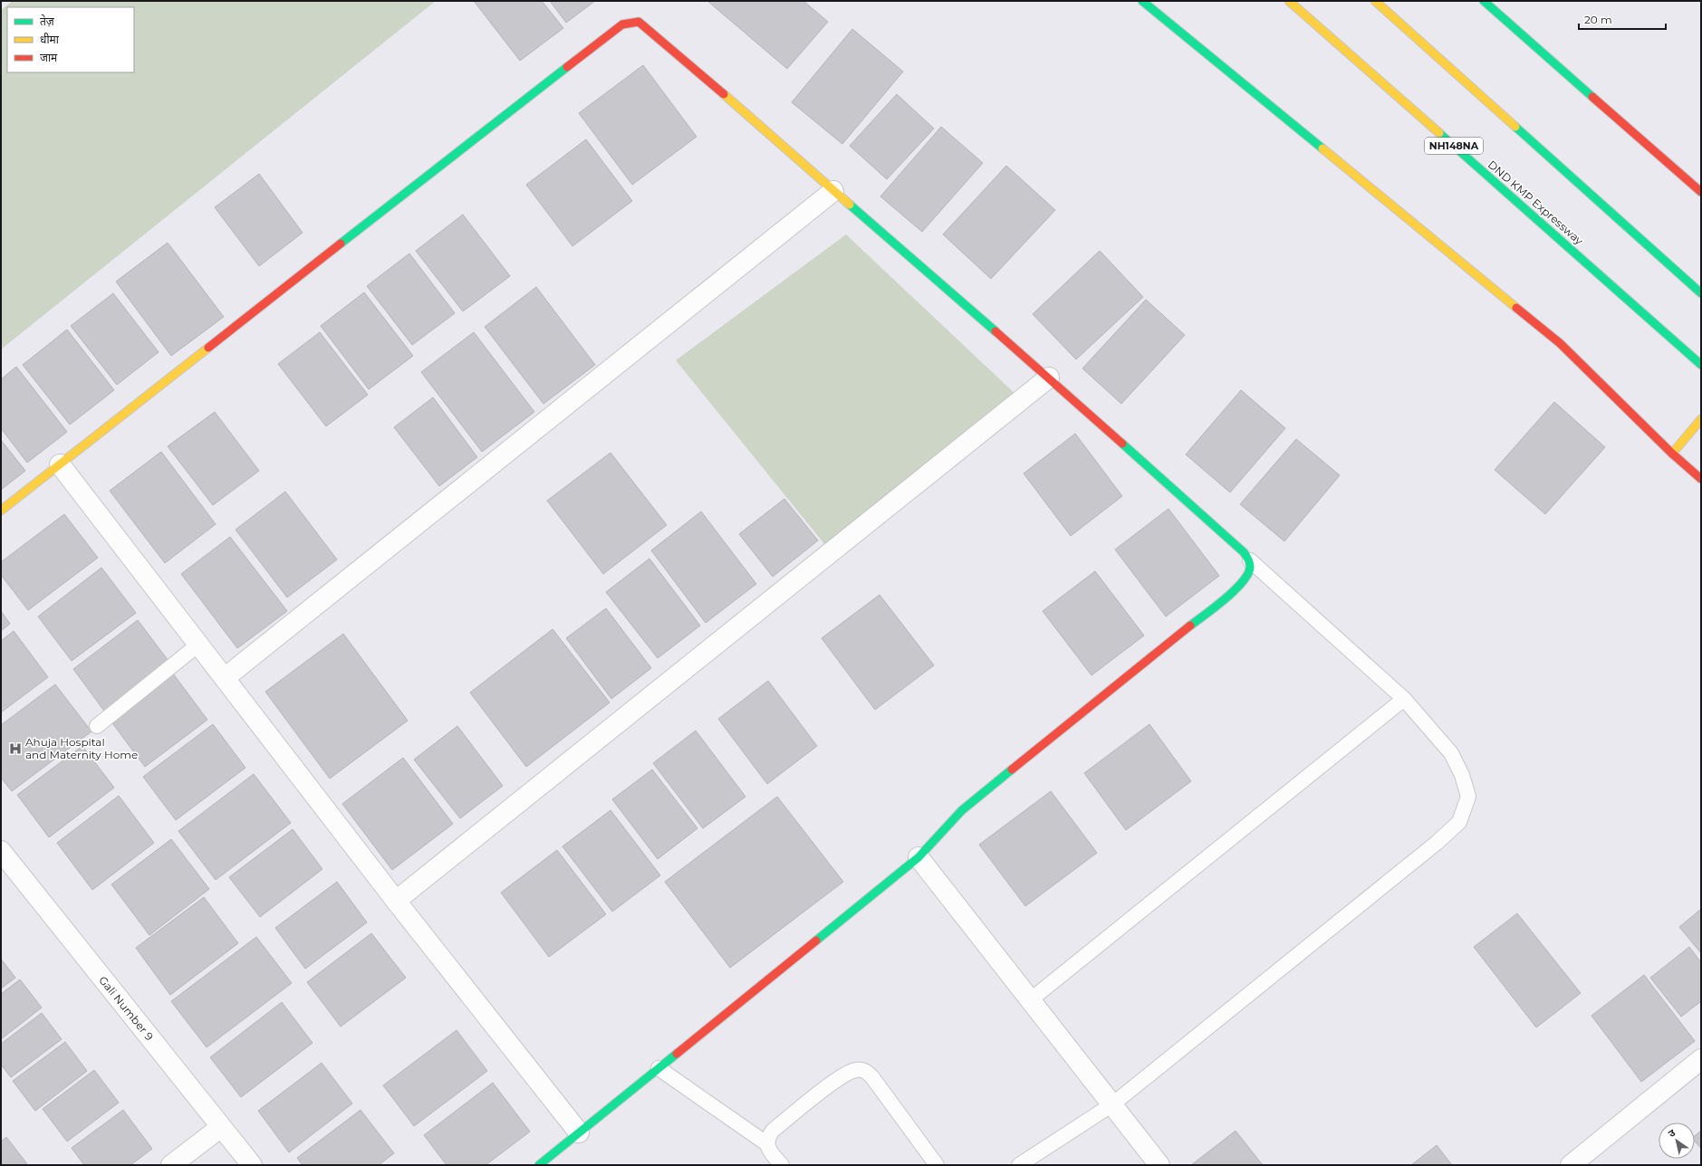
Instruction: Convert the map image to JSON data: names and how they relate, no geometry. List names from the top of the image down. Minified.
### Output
{"streets":{"main road":["NH148NA","DND KMP Expressway"],"street":["Gali Number 9"]},"places":{"hospital":["Ahuja Hospital and Maternity Home"]},"legend":["तेज़","धीमा","जाम"],"scale_bar":"20 m","north":"top left"}
